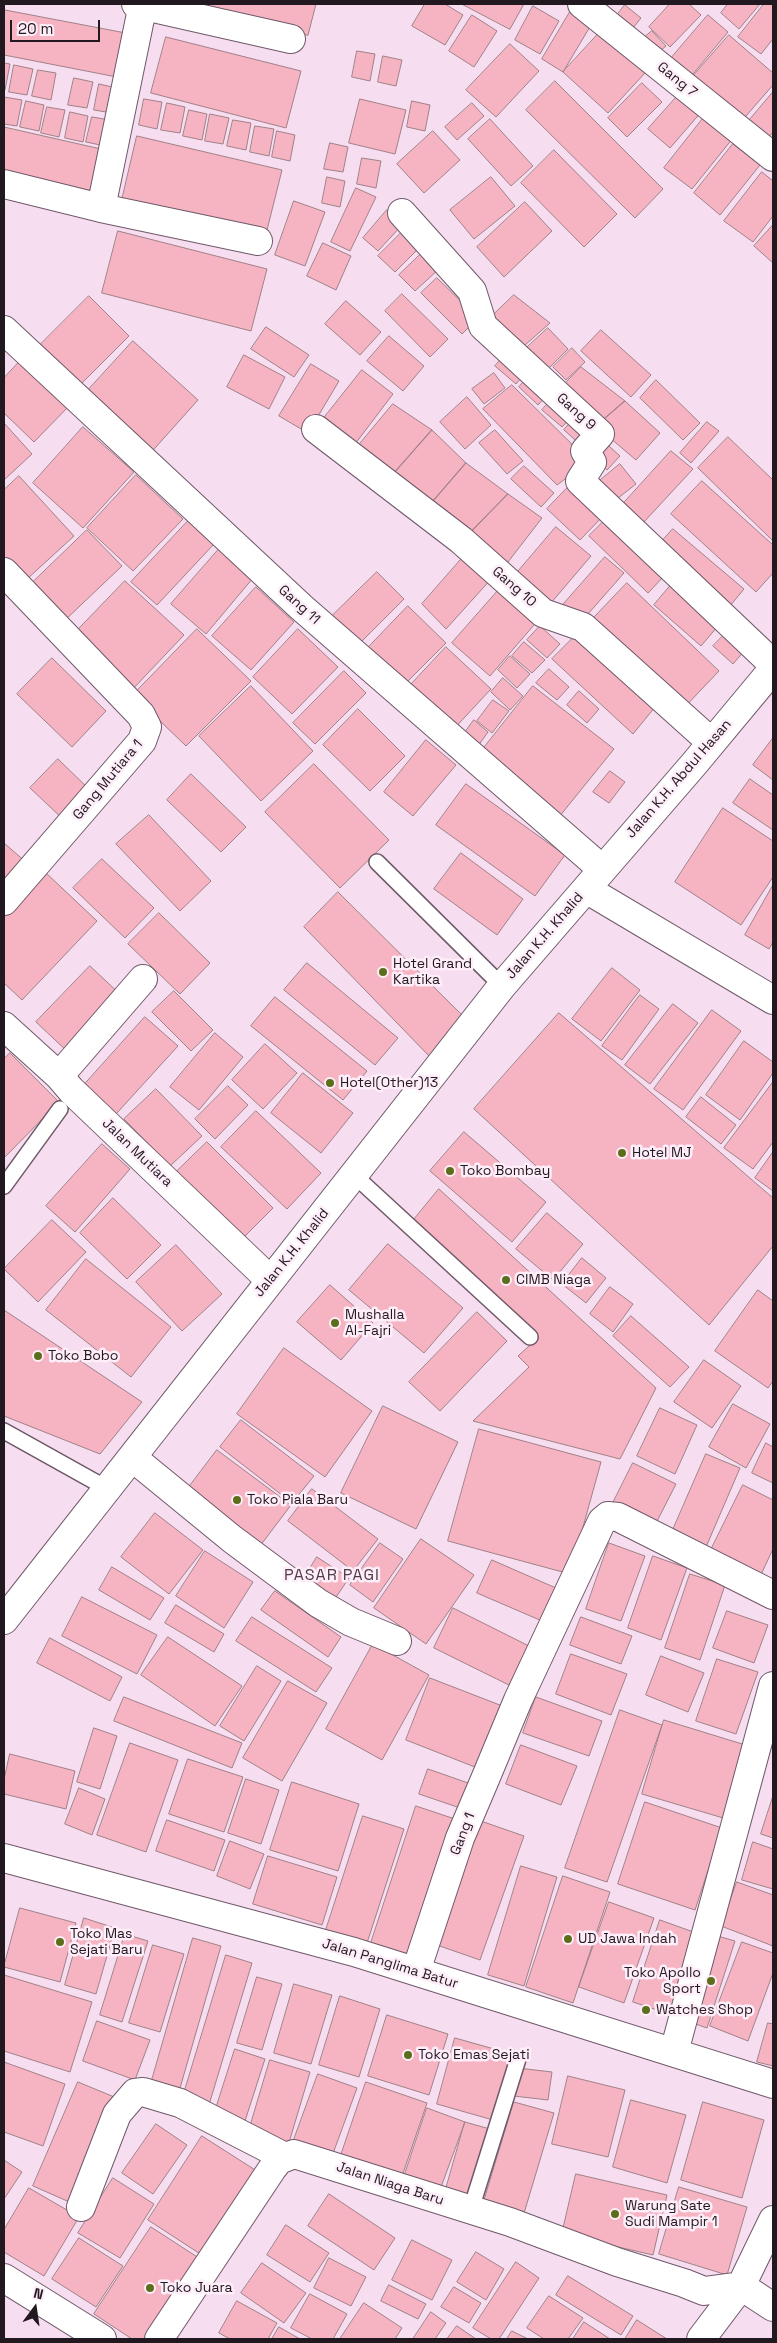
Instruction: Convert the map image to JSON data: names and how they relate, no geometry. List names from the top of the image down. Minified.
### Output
{"streets":{"street":["Gang 7","Gang 9","Gang 10","Gang 11","Jalan K.H. Abdul Hasan","Gang Mutiara 1","Jalan K.H. Khalid","Jalan Mutiara","Gang 1","Jalan Panglima Batur","Jalan Niaga Baru"]},"crossings":[["Gang 10","Jalan K.H. Abdul Hasan"],["Gang 11","Jalan K.H. Abdul Hasan"],["Gang 11","Jalan K.H. Khalid"],["Jalan K.H. Abdul Hasan","Jalan K.H. Khalid"],["Jalan K.H. Khalid","Jalan Mutiara"],["Gang 1","Jalan Panglima Batur"]],"districts":["PASAR PAGI"],"places":["Hotel Grand Kartika","Hotel(Other)13","Hotel MJ","Toko Bombay","CIMB Niaga","Mushalla Al-Fajri","Toko Bobo","Toko Piala Baru","UD Jawa Indah","Toko Mas Sejati Baru","Toko Apollo Sport","Watches Shop","Toko Emas Sejati","Warung Sate Sudi Mampir 1","Toko Juara"],"scale_bar":"20 m","north":"top"}
